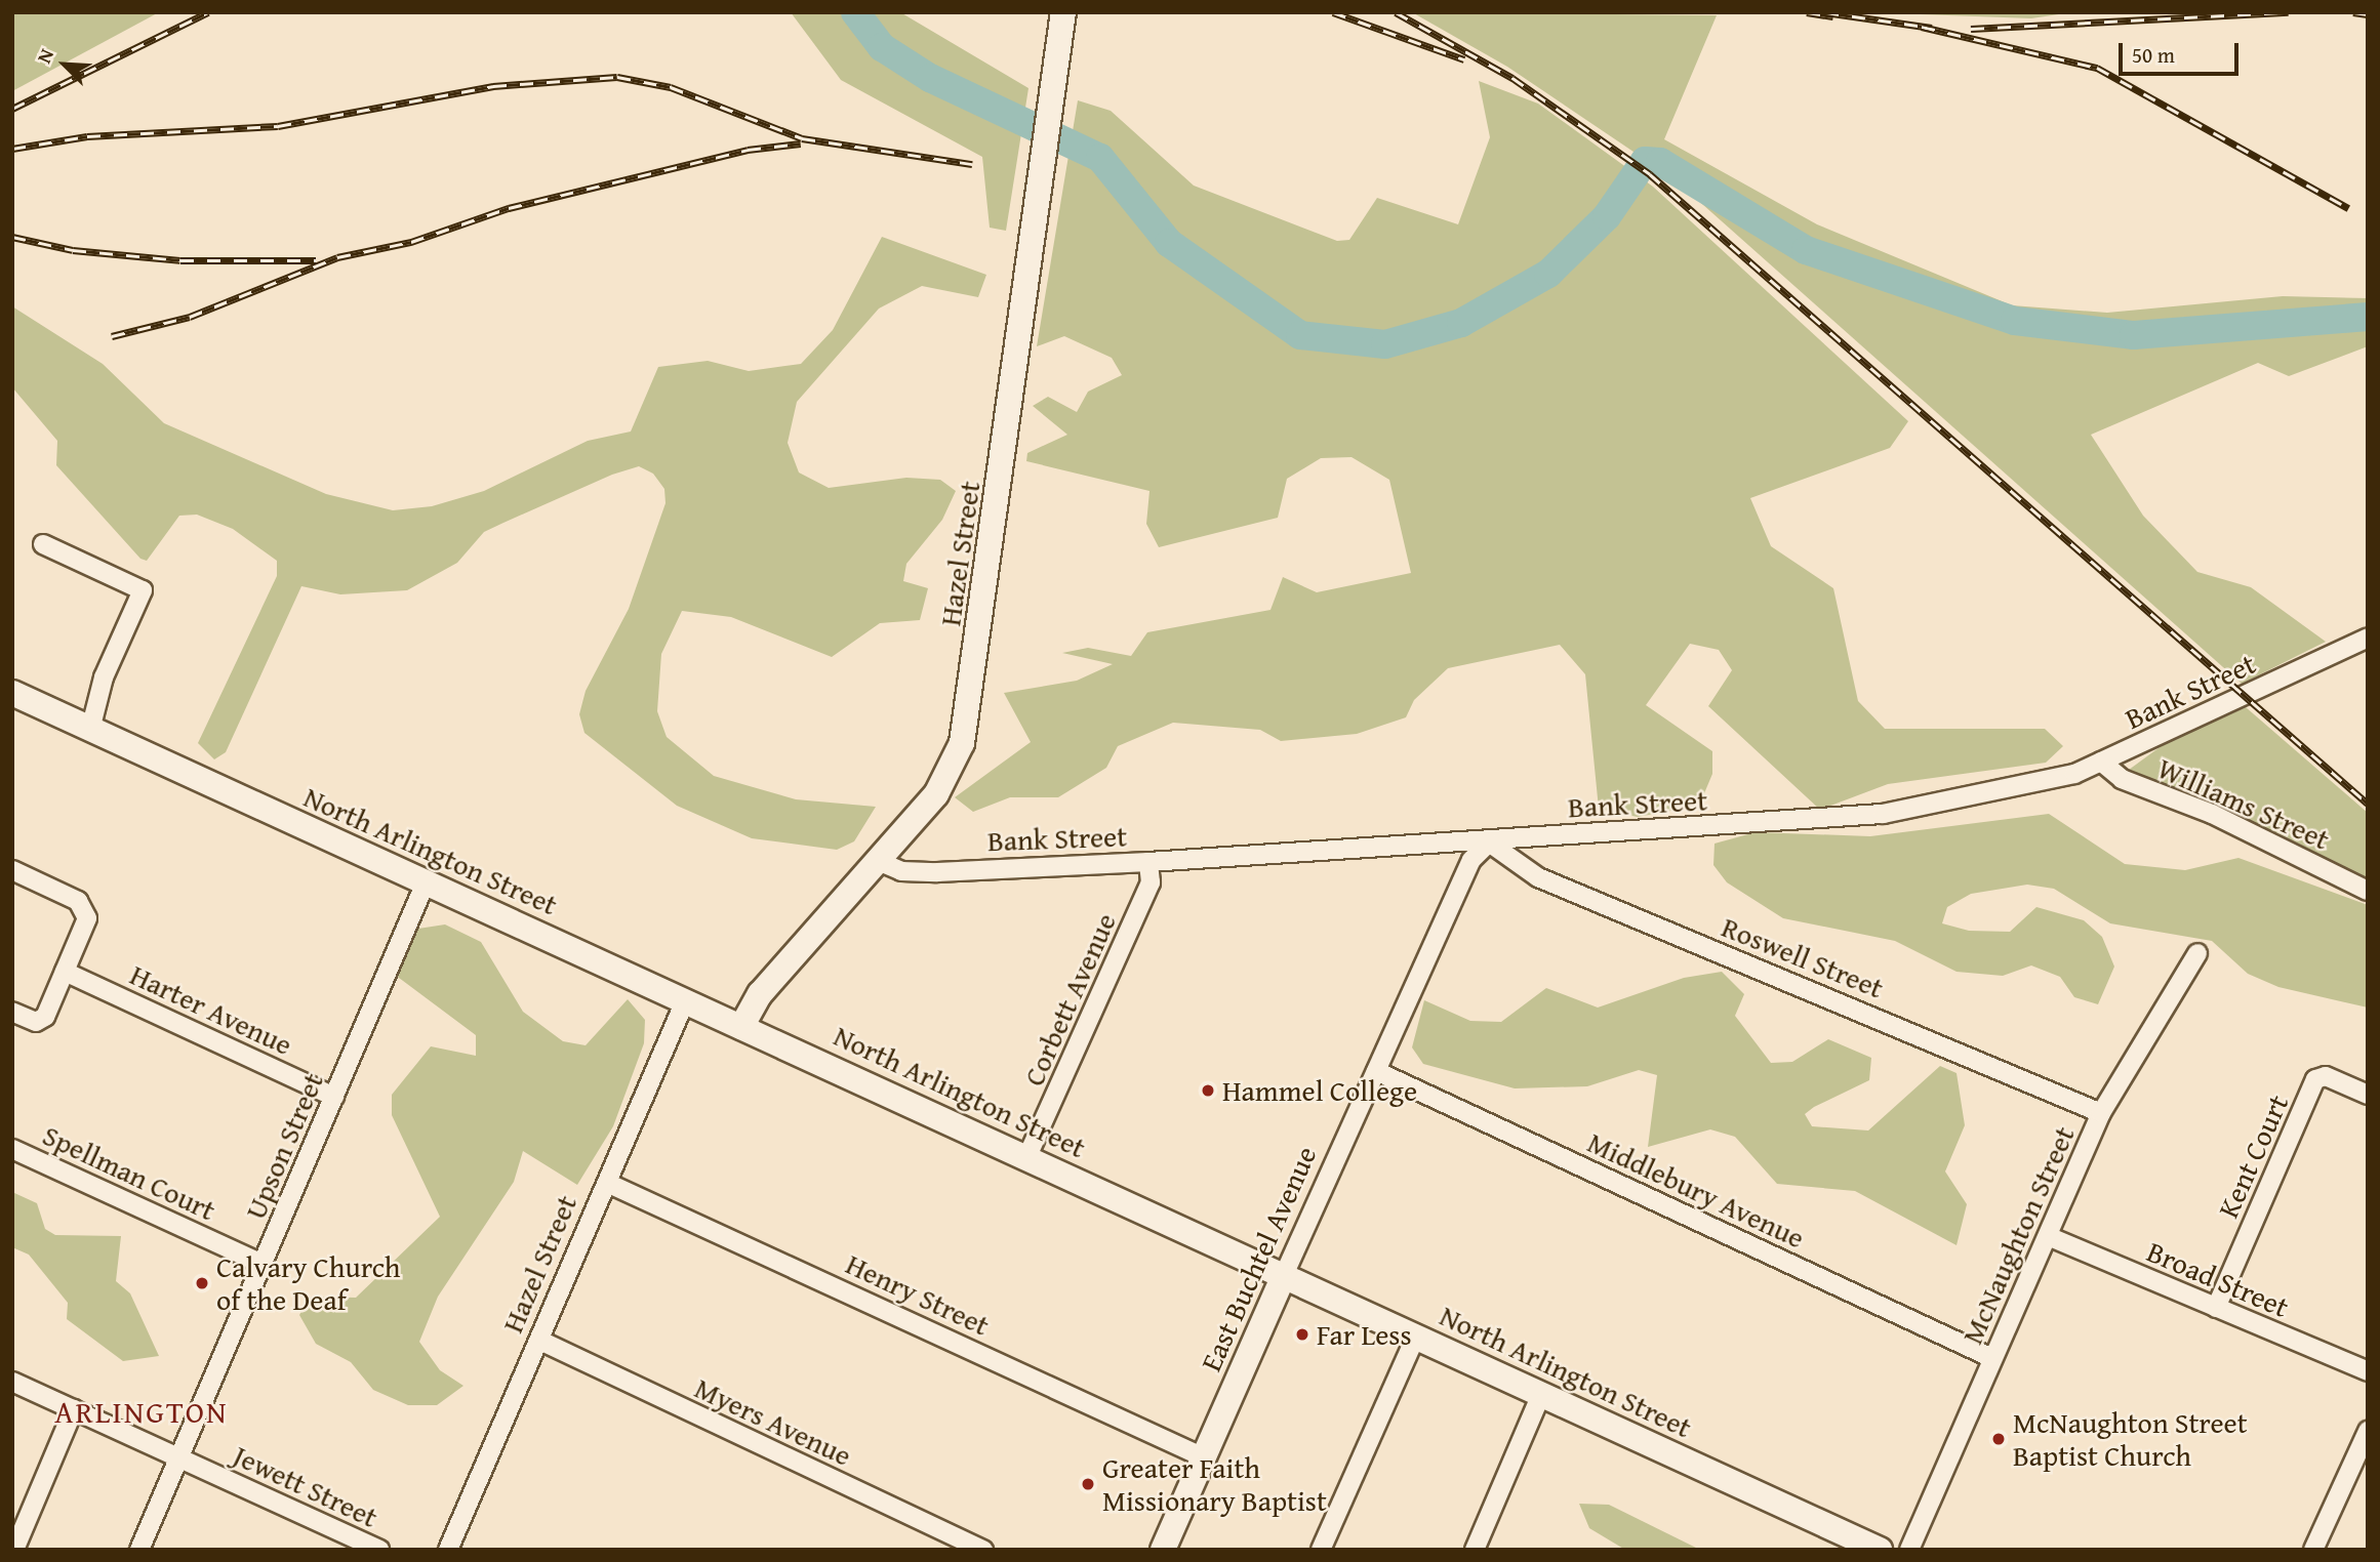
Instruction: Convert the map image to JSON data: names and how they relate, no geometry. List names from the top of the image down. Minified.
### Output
{"streets":{"street":["Hazel Street","Bank Street","Williams Street","North Arlington Street","Roswell Street","Corbett Avenue","Harter Avenue","Upson Street","Kent Court","Spellman Court","Middlebury Avenue","McNaughton Street","East Buchtel Avenue","Broad Street","Henry Street","Myers Avenue","Jewett Street"]},"crossings":[["Hazel Street","Bank Street"],["Hazel Street","North Arlington Street"],["Hazel Street","Henry Street"],["Hazel Street","Myers Avenue"],["Bank Street","Williams Street"],["Bank Street","Roswell Street"],["Bank Street","Corbett Avenue"],["Bank Street","East Buchtel Avenue"],["North Arlington Street","Corbett Avenue"],["North Arlington Street","Upson Street"],["North Arlington Street","East Buchtel Avenue"],["Roswell Street","McNaughton Street"],["Roswell Street","East Buchtel Avenue"],["Harter Avenue","Upson Street"],["Upson Street","Spellman Court"],["Upson Street","Jewett Street"],["Kent Court","Broad Street"],["Middlebury Avenue","McNaughton Street"],["Middlebury Avenue","East Buchtel Avenue"],["McNaughton Street","Broad Street"],["East Buchtel Avenue","Henry Street"]],"districts":["ARLINGTON"],"places":["Hammel College","Calvary Church of the Deaf","Far Less","McNaughton Street Baptist Church","Greater Faith Missionary Baptist"],"scale_bar":"50 m","north":"top left"}
